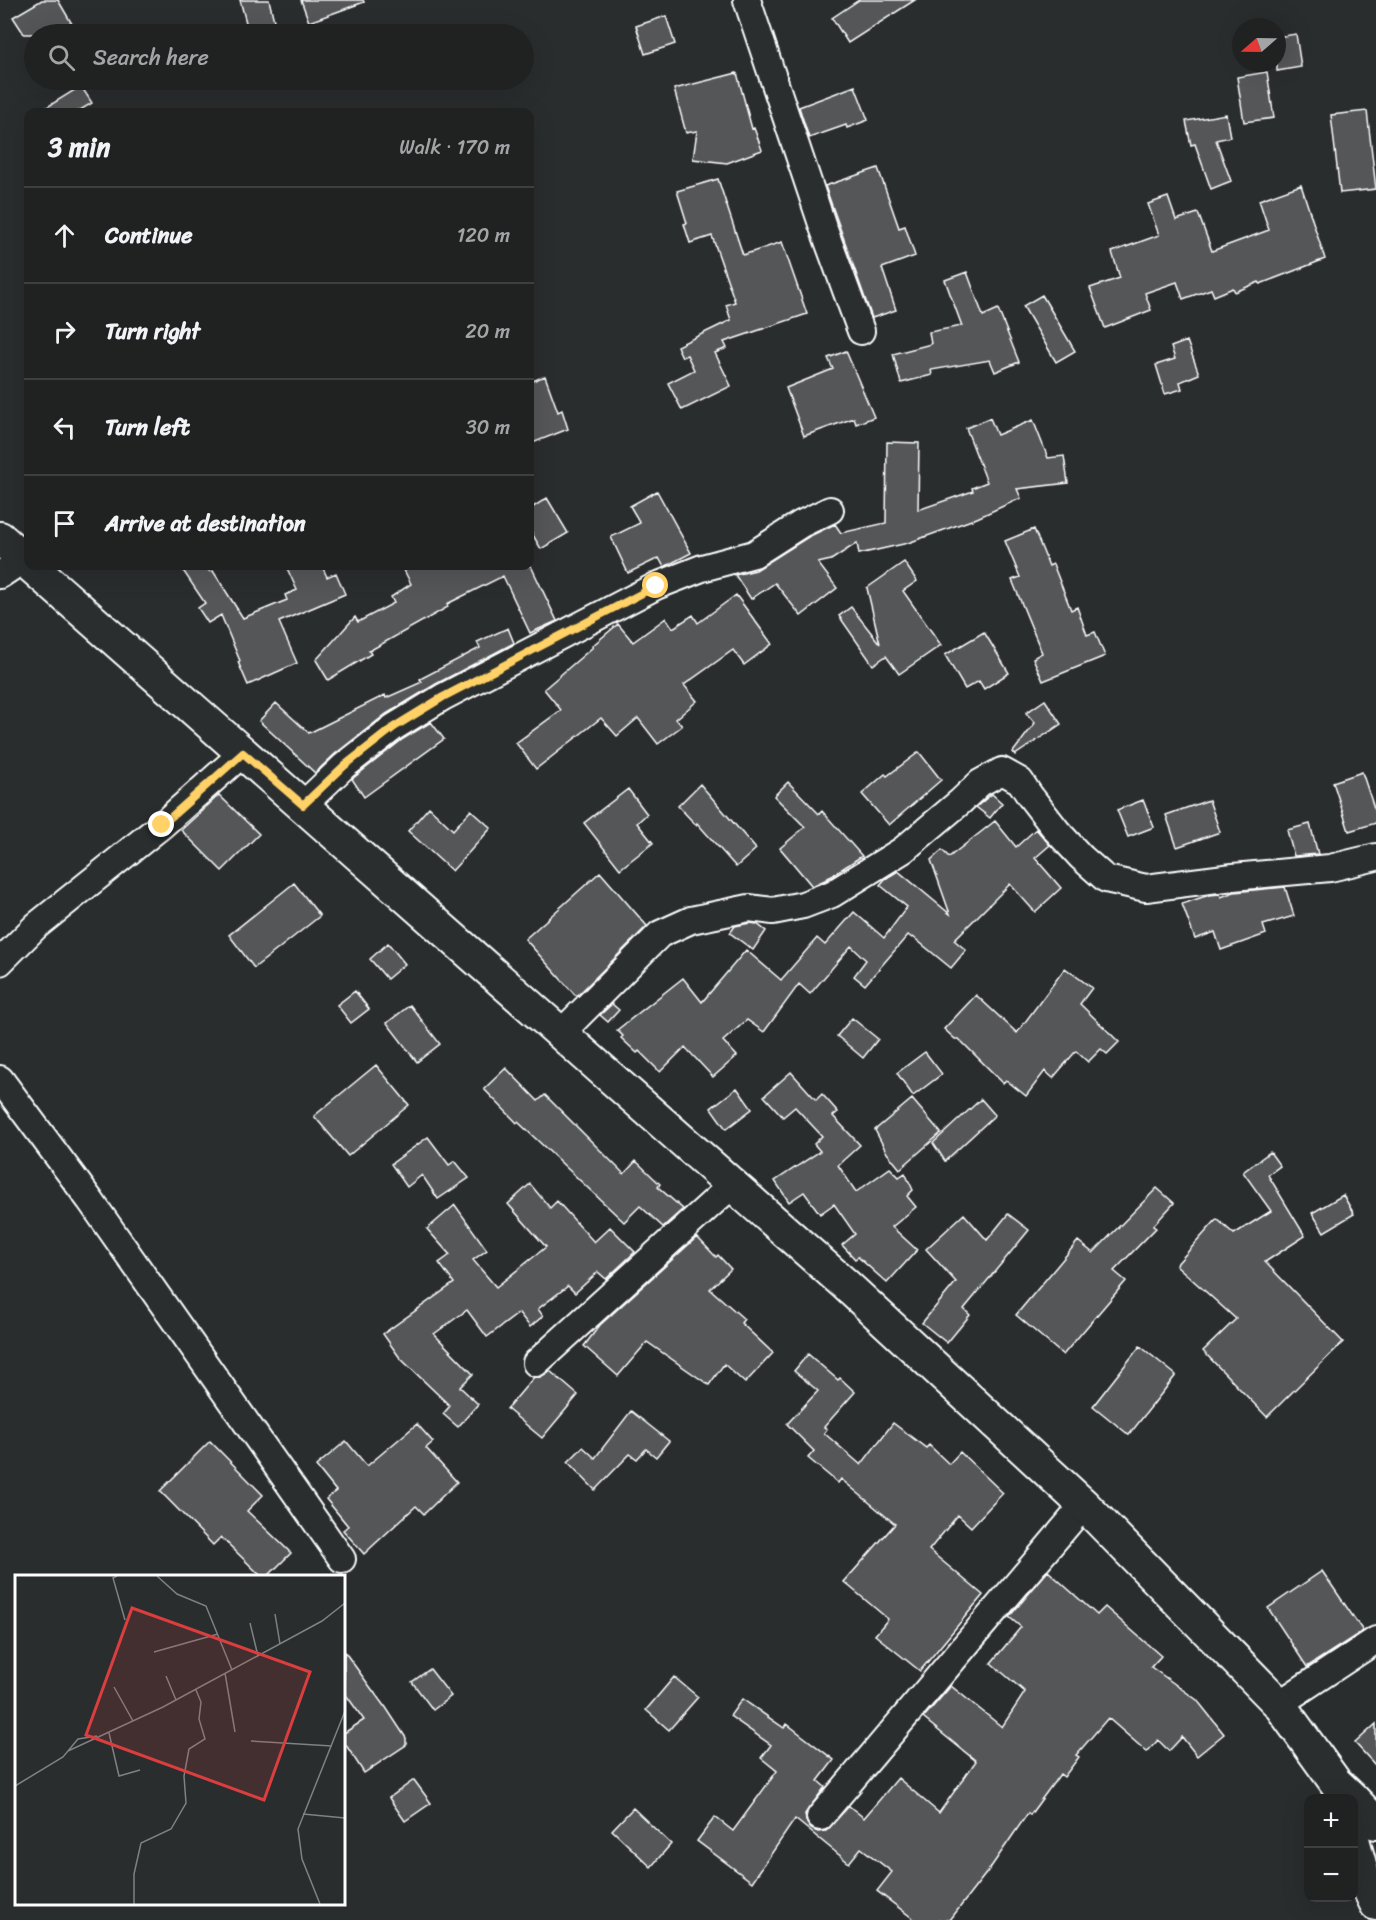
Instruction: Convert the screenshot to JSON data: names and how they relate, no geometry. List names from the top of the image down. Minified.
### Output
{"north":"left","page":{"search":"Search here","heading":["3 min","Walk · 170 m"],"list":[["Continue","120 m"],["Turn right","20 m"],["Turn left","30 m"],"Arrive at destination"],"map_buttons":["+","−"]}}
